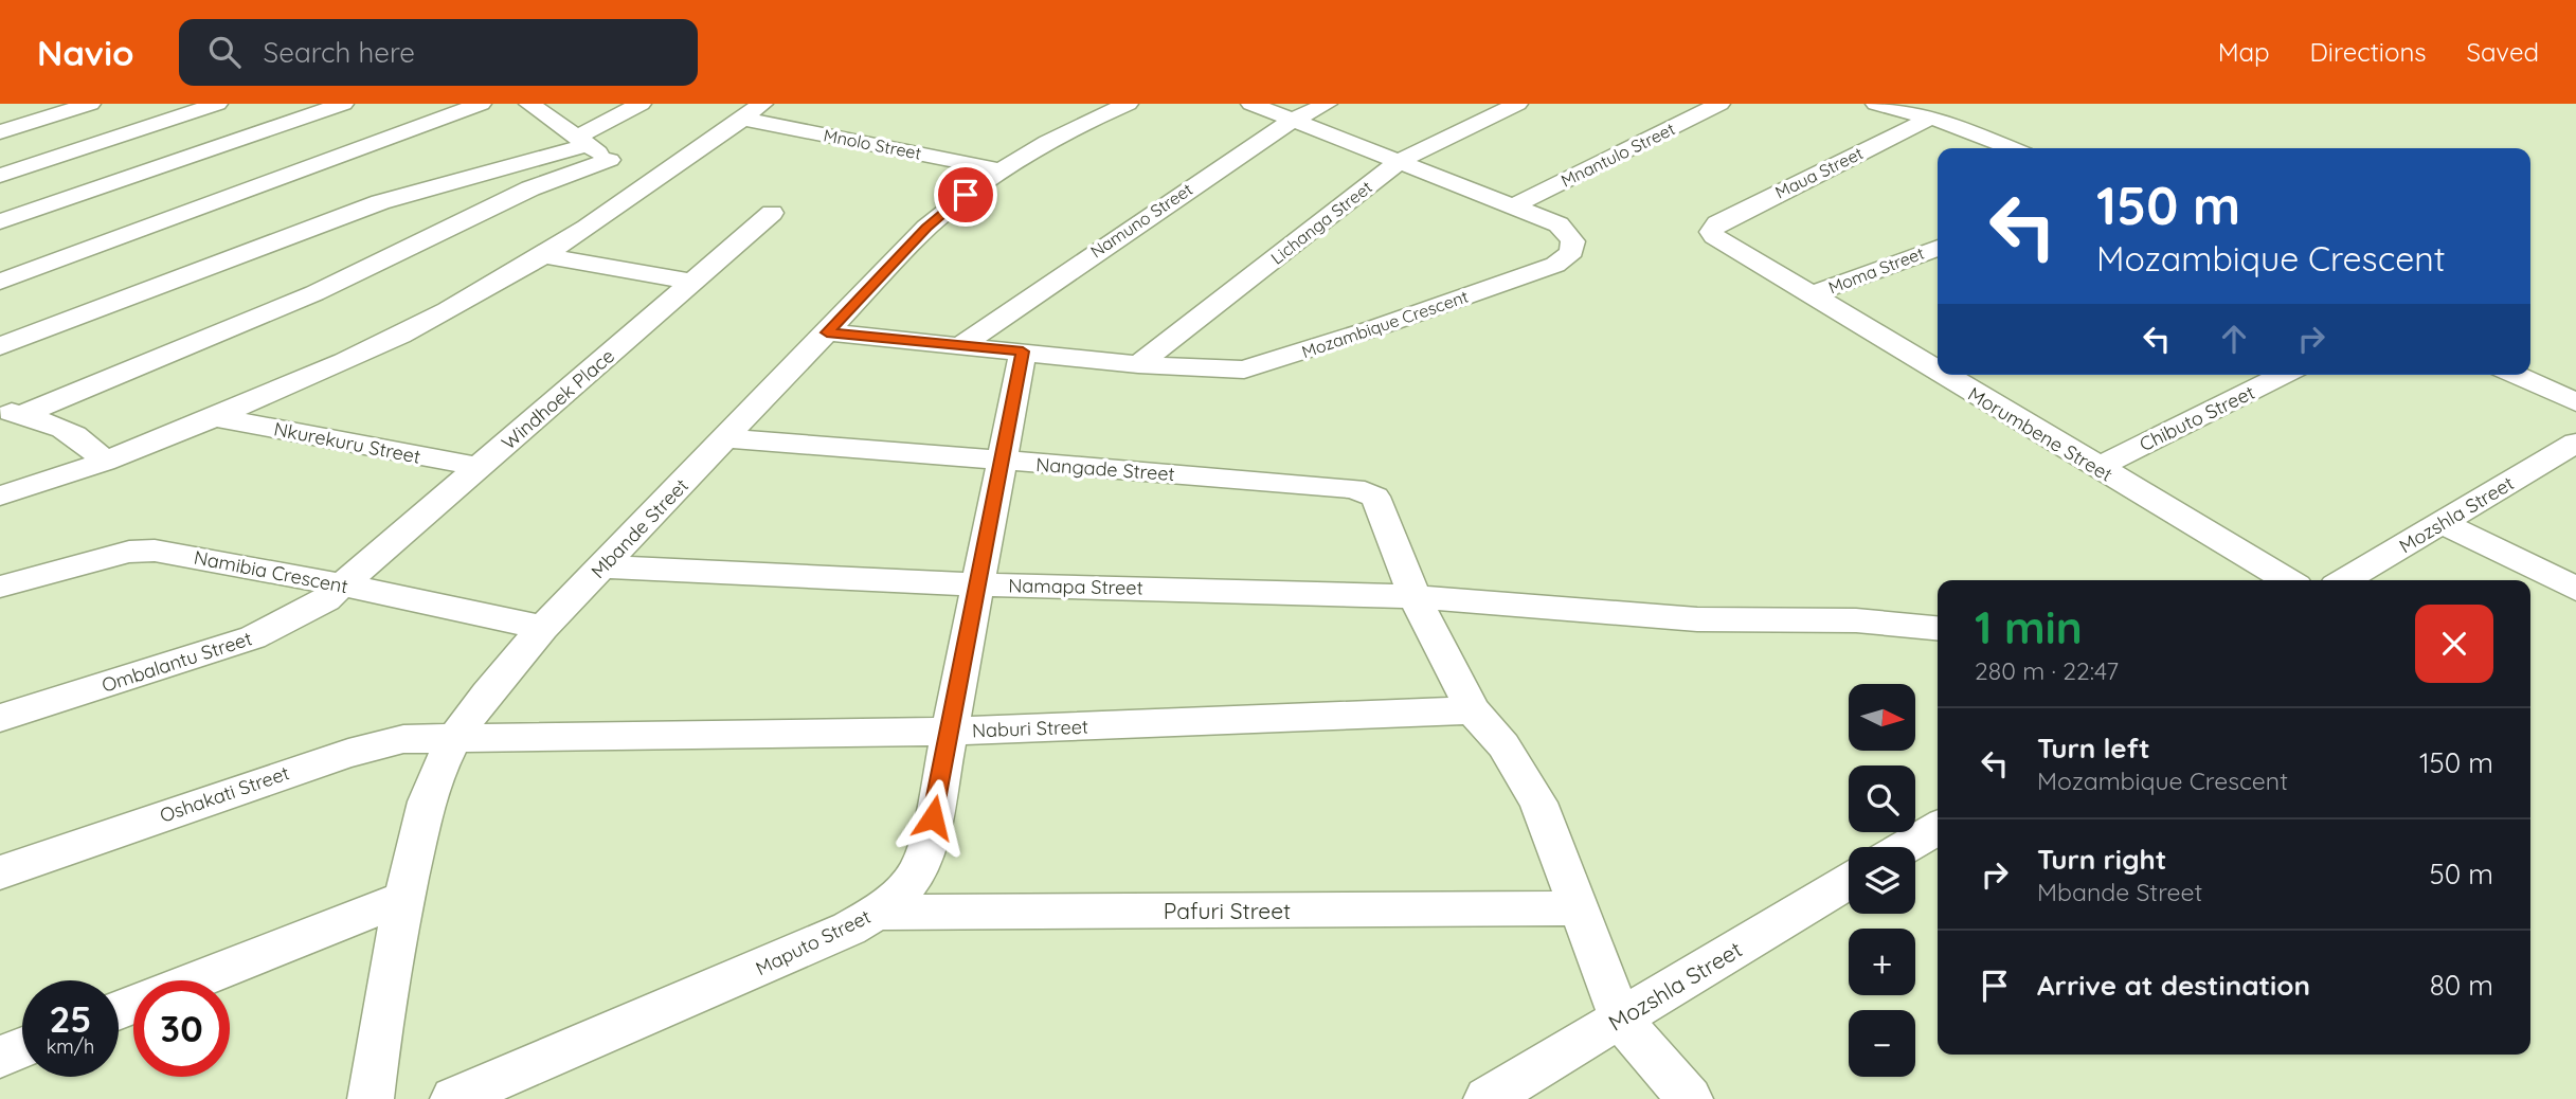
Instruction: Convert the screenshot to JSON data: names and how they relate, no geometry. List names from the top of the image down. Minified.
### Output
{"streets":{"street":["Mnolo Street","Mnantulo Street","Maua Street","Namuno Street","Lichanga Street","Moma Street","Mozambique Crescent","Windhoek Place","Chibuto Street","Morumbene Street","Nkurekuru Street","Nangade Street","Mozshla Street","Mbande Street","Namibia Crescent","Namapa Street","Ombalantu Street","Naburi Street","Oshakati Street","Pafuri Street","Maputo Street"]},"crossings":[["Mnolo Street","Mbande Street"],["Mnantulo Street","Mozambique Crescent"],["Maua Street","Morumbene Street"],["Namuno Street","Mozambique Crescent"],["Lichanga Street","Mozambique Crescent"],["Moma Street","Morumbene Street"],["Mozambique Crescent","Mbande Street"],["Mozambique Crescent","Maputo Street"],["Windhoek Place","Nkurekuru Street"],["Windhoek Place","Namibia Crescent"],["Windhoek Place","Ombalantu Street"],["Chibuto Street","Morumbene Street"],["Nangade Street","Mozshla Street"],["Nangade Street","Mbande Street"],["Nangade Street","Namapa Street"],["Nangade Street","Naburi Street"],["Nangade Street","Pafuri Street"],["Nangade Street","Maputo Street"],["Mbande Street","Namibia Crescent"],["Mbande Street","Namapa Street"],["Mbande Street","Naburi Street"],["Mbande Street","Oshakati Street"],["Namibia Crescent","Ombalantu Street"],["Namapa Street","Maputo Street"],["Naburi Street","Oshakati Street"],["Naburi Street","Maputo Street"],["Pafuri Street","Maputo Street"]],"north":"right","page":{"header":"Navio","search":"Search here","nav":["Map","Directions","Saved"],"turn":["150 m","Mozambique Crescent"],"heading":["1 min","280 m · 22:47"],"map_buttons":["+","−"],"list":[{"name":"Turn left","note":"Mozambique Crescent","value":"150 m"},{"name":"Turn right","note":"Mbande Street","value":"50 m"},{"name":"Arrive at destination","value":"80 m"}],"speed":"25 km/h","limit":"30"}}
